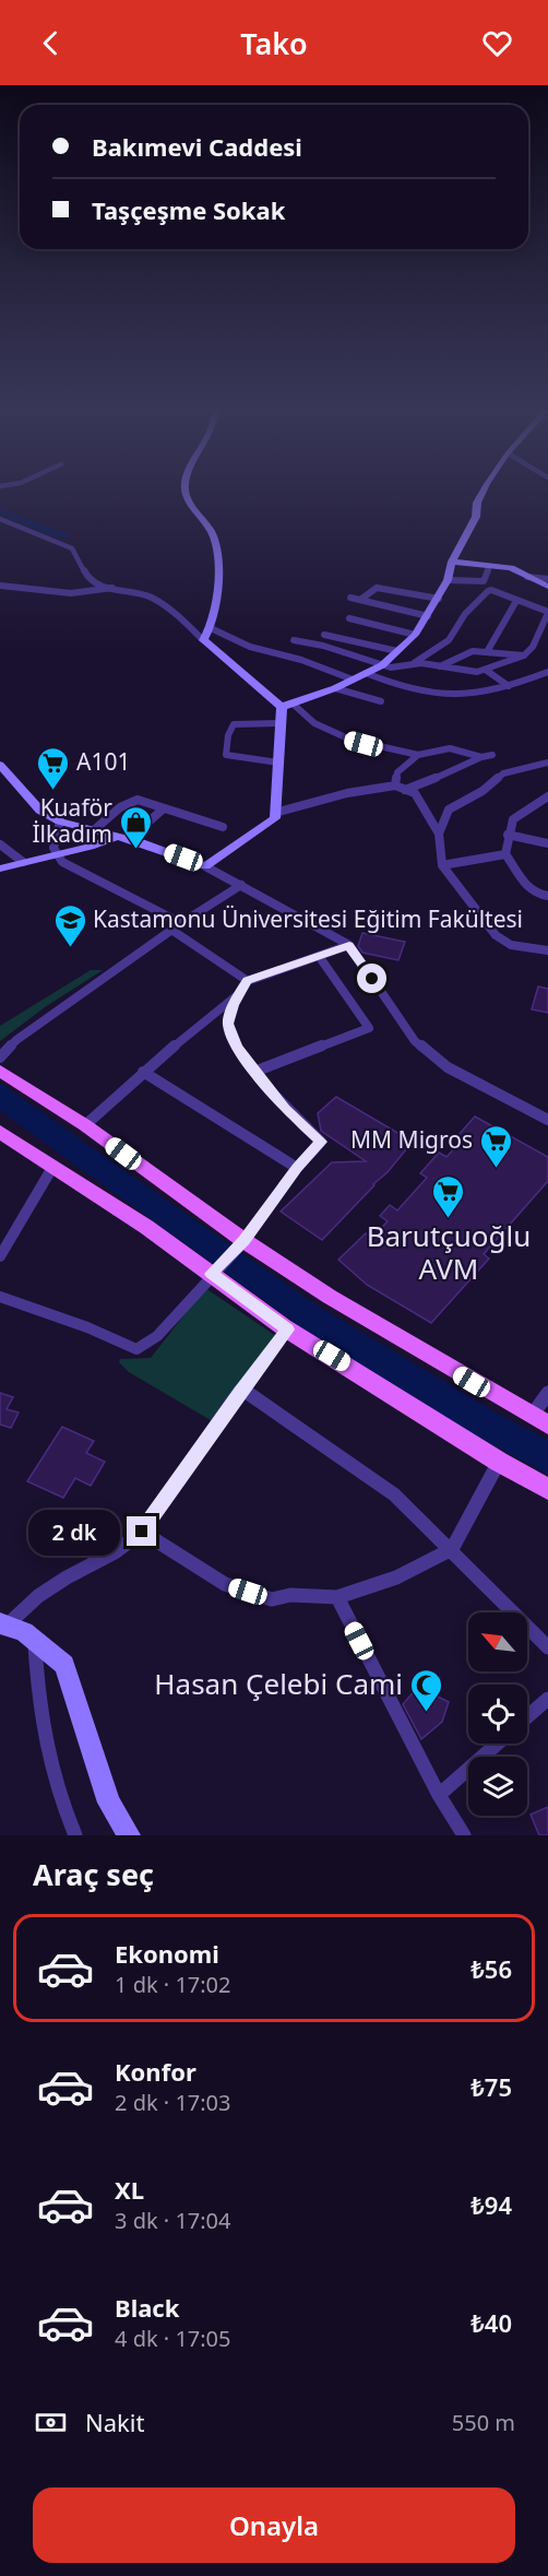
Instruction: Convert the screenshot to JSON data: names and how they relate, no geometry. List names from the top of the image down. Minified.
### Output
{"places":{"supermarket":["A101","MM Migros","Barutçuoğlu AVM"],"shop":["Kuaför İlkadım"],"school or university":["Kastamonu Üniversitesi Eğitim Fakültesi"],"mosque":["Hasan Çelebi Cami"]},"north":"top left","page":{"header":"Tako","banner":["Bakımevi Caddesi","Taşçeşme Sokak"],"bubble":"2 dk","heading":"Araç seç","list":[{"name":"Ekonomi","note":"1 dk · 17:02","value":"₺56"},{"name":"Konfor","note":"2 dk · 17:03","value":"₺75"},{"name":"XL","note":"3 dk · 17:04","value":"₺94"},{"name":"Black","note":"4 dk · 17:05","value":"₺40"}],"pay":["Nakit","550 m"],"buttons":"Onayla"}}
